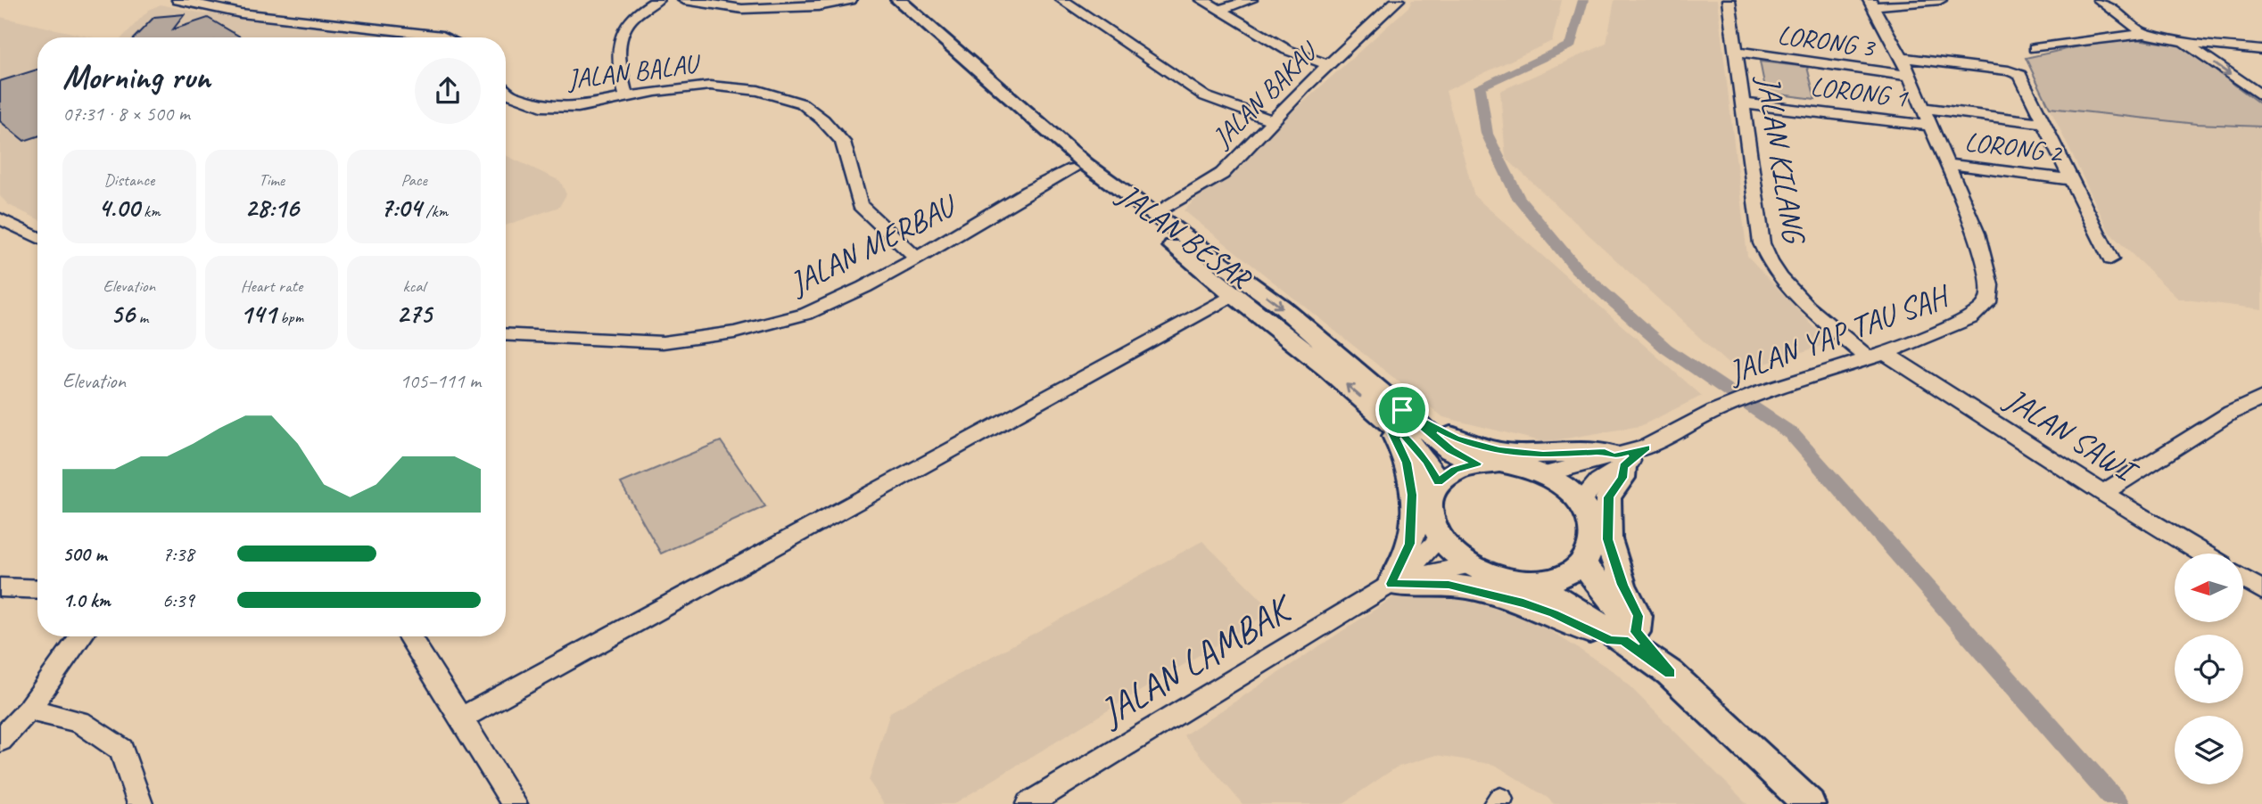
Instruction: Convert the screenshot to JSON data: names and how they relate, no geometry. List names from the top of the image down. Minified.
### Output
{"streets":{"main road":["JALAN BESAR"],"street":["LORONG 3","JALAN BALAU","LORONG 1","JALAN BAKAU","LORONG 2","JALAN KILANG","JALAN MERBAU","JALAN YAP TAU SAH","JALAN SAWI","JALAN LAMBAK"]},"crossings":[["LORONG 3","JALAN KILANG"],["LORONG 3","JALAN YAP TAU SAH"],["JALAN BALAU","JALAN MERBAU"],["LORONG 1","JALAN KILANG"],["LORONG 1","JALAN YAP TAU SAH"],["JALAN BAKAU","JALAN BESAR"],["LORONG 2","JALAN YAP TAU SAH"],["JALAN KILANG","JALAN YAP TAU SAH"],["JALAN KILANG","JALAN SAWI"],["JALAN BESAR","JALAN MERBAU"],["JALAN BESAR","JALAN YAP TAU SAH"],["JALAN YAP TAU SAH","JALAN SAWI"]],"north":"left","page":{"heading":["Morning run","07:31 · 8 × 500 m"],"stats":[["Distance","4.00 km"],["Time","28:16"],["Pace","7:04 /km"],["Elevation","56 m"],["Heart rate","141 bpm"],["kcal","275"]],"chart":["Elevation","105–111 m"],"list":[{"name":"500 m","note":"7:38"},{"name":"1.0 km","note":"6:39"}]}}
